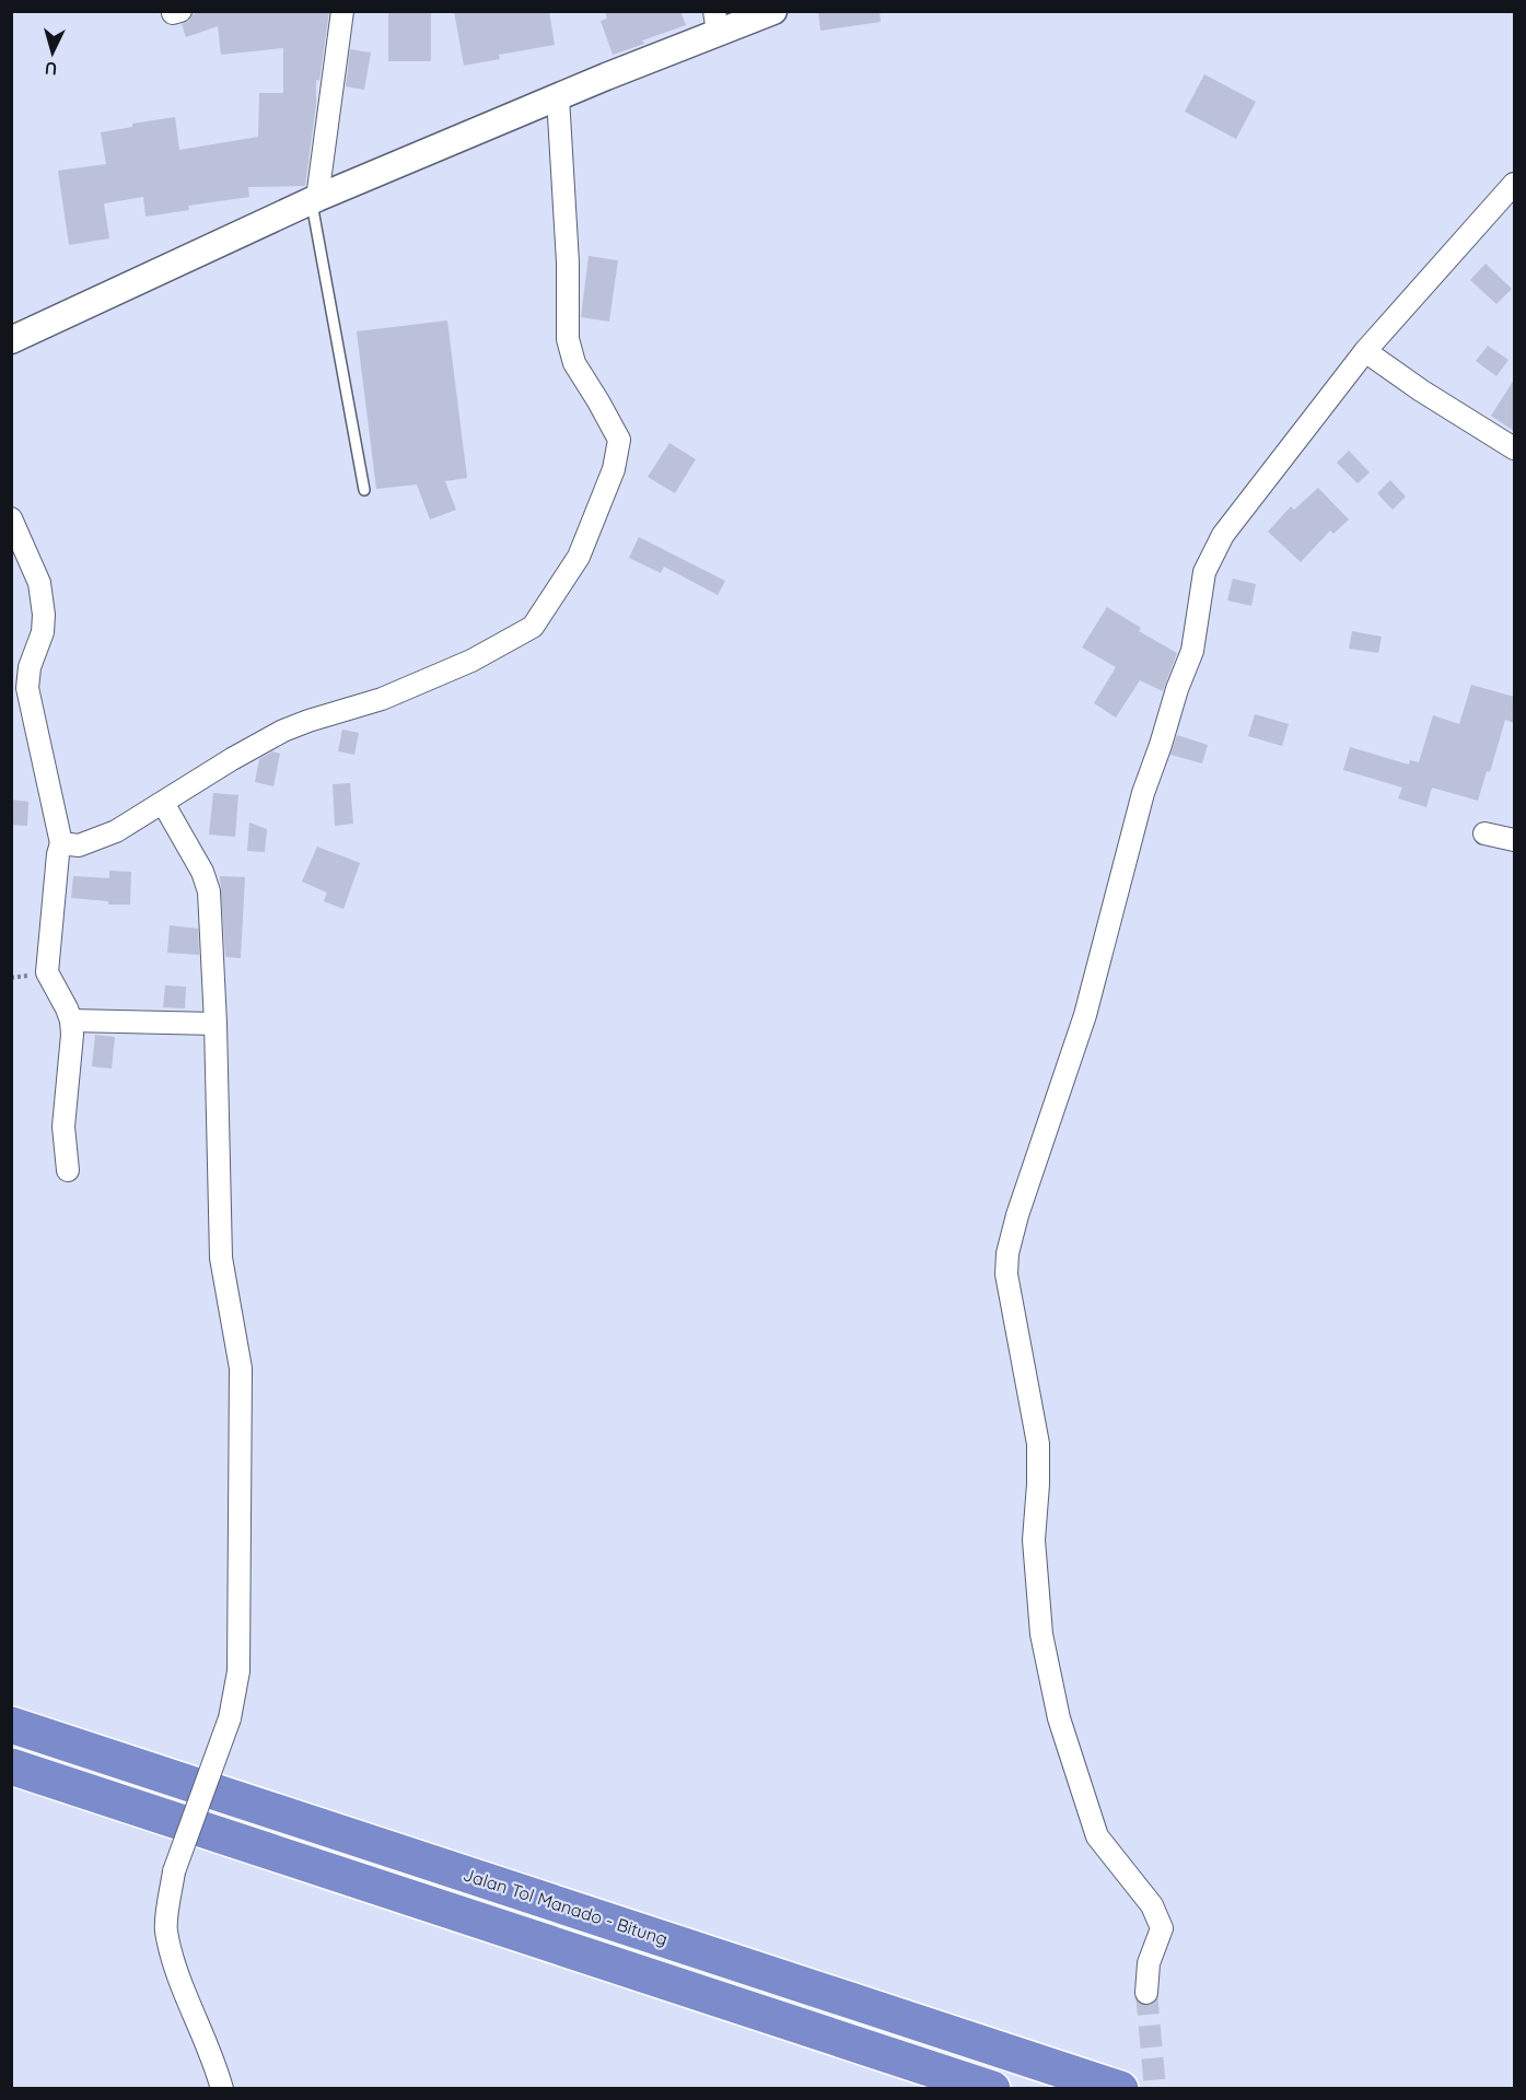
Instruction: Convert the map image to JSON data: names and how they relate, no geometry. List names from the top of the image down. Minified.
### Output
{"streets":{"highway":["Jalan Tol Manado - Bitung"]},"north":"bottom"}
